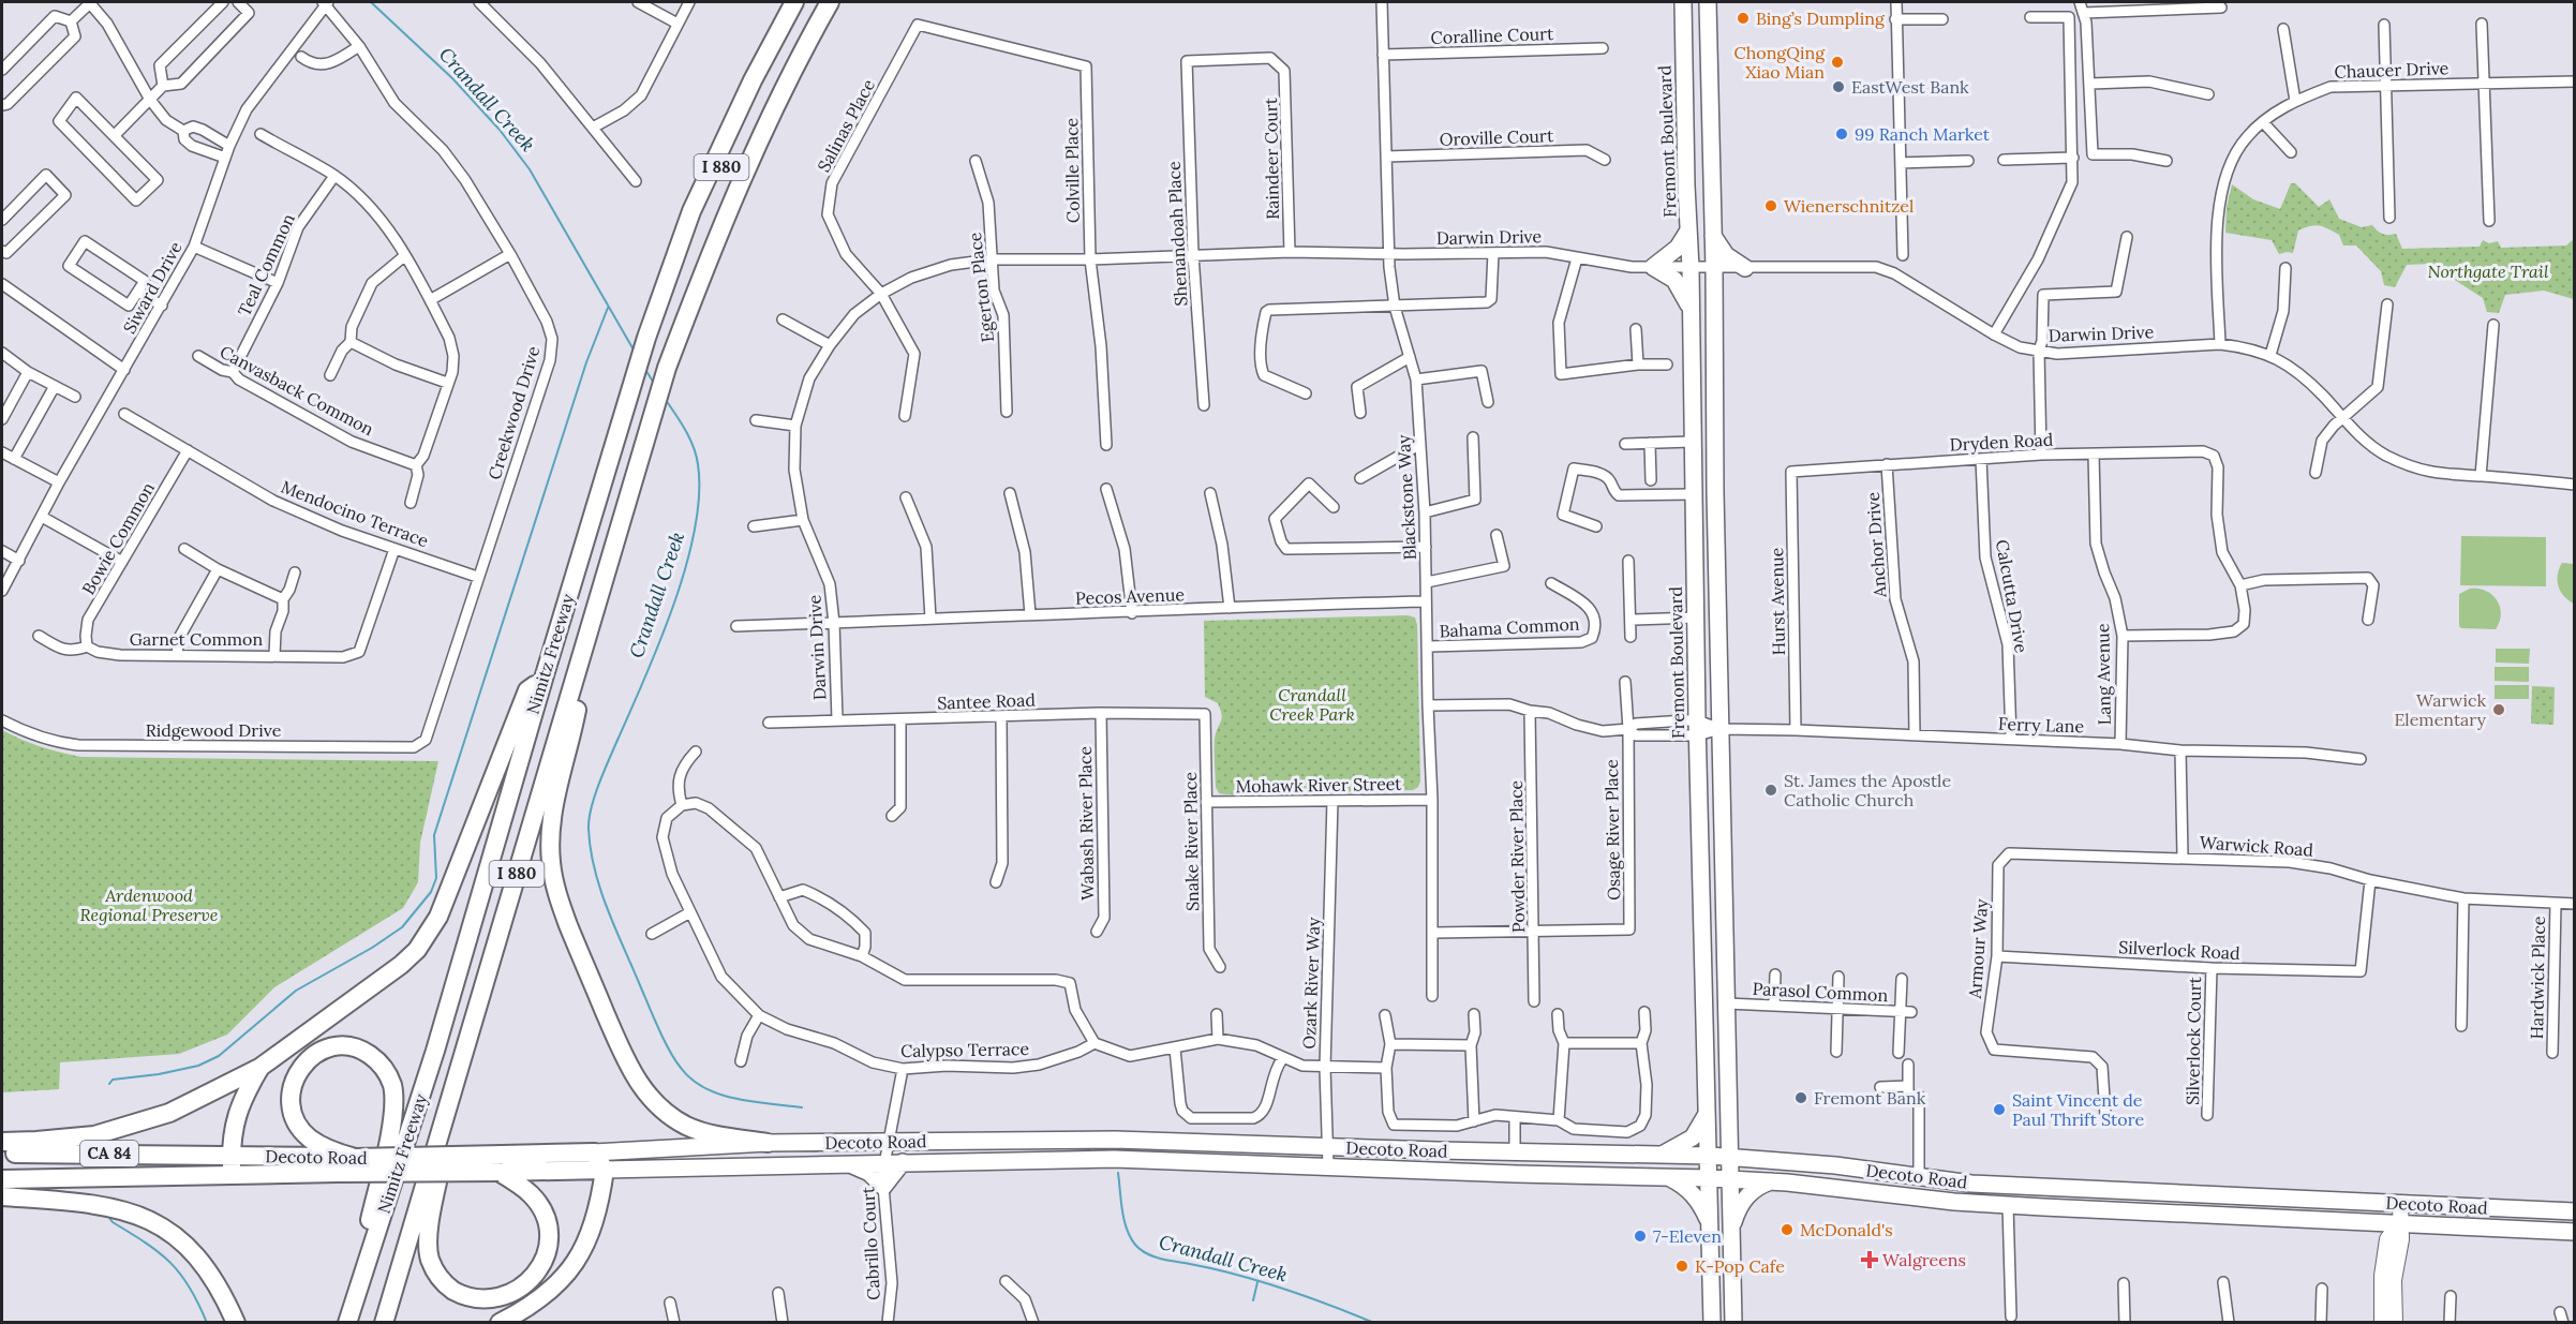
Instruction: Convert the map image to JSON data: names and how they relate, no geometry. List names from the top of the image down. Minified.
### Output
{"streets":{"highway":["I 880","Nimitz Freeway","Decoto Road","CA 84"],"main road":["Fremont Boulevard"],"street":["Coralline Court","Chaucer Drive","Salinas Place","Oroville Court","Raindeer Court","Colville Place","Shenandoah Place","Darwin Drive","Teal Common","Siward Drive","Egerton Place","Canvasback Common","Creekwood Drive","Dryden Road","Blackstone Way","Mendocino Terrace","Bowie Common","Anchor Drive","Pecos Avenue","Calcutta Drive","Hurst Avenue","Bahama Common","Garnet Common","Lang Avenue","Santee Road","Ferry Lane","Ridgewood Drive","Mohawk River Street","Wabash River Place","Osage River Place","Snake River Place","Warwick Road","Powder River Place","Armour Way","Silverlock Road","Hardwick Place","Ozark River Way","Parasol Common","Silverlock Court","Calypso Terrace","Cabrillo Court"]},"crossings":[["Coralline Court","Blackstone Way"],["Chaucer Drive","Darwin Drive"],["Salinas Place","Colville Place"],["Salinas Place","Darwin Drive"],["Oroville Court","Blackstone Way"],["Fremont Boulevard","Darwin Drive"],["Fremont Boulevard","Ferry Lane"],["Fremont Boulevard","Decoto Road"],["Raindeer Court","Shenandoah Place"],["Raindeer Court","Darwin Drive"],["I 880","Nimitz Freeway"],["Colville Place","Darwin Drive"],["Shenandoah Place","Darwin Drive"],["Darwin Drive","Egerton Place"],["Darwin Drive","Blackstone Way"],["Darwin Drive","Pecos Avenue"],["Darwin Drive","Santee Road"],["Teal Common","Canvasback Common"],["Siward Drive","Creekwood Drive"],["Creekwood Drive","Mendocino Terrace"],["Creekwood Drive","Ridgewood Drive"],["Dryden Road","Anchor Drive"],["Dryden Road","Calcutta Drive"],["Dryden Road","Hurst Avenue"],["Dryden Road","Lang Avenue"],["Blackstone Way","Pecos Avenue"],["Blackstone Way","Bahama Common"],["Blackstone Way","Ferry Lane"],["Blackstone Way","Mohawk River Street"],["Mendocino Terrace","Bowie Common"],["Mendocino Terrace","Garnet Common"],["Bowie Common","Garnet Common"],["Anchor Drive","Ferry Lane"],["Calcutta Drive","Ferry Lane"],["Hurst Avenue","Ferry Lane"],["Lang Avenue","Ferry Lane"],["Santee Road","Wabash River Place"],["Santee Road","Snake River Place"],["Ferry Lane","Osage River Place"],["Ferry Lane","Powder River Place"],["Mohawk River Street","Snake River Place"],["Mohawk River Street","Ozark River Way"],["Osage River Place","Powder River Place"],["Warwick Road","Armour Way"],["Warwick Road","Silverlock Road"],["Warwick Road","Hardwick Place"],["Armour Way","Silverlock Road"],["Silverlock Road","Silverlock Court"],["Ozark River Way","Decoto Road"],["Calypso Terrace","Cabrillo Court"],["Decoto Road","CA 84"],["Decoto Road","Cabrillo Court"]],"water":["Crandall Creek"],"parks":["Northgate Trail","Crandall Creek Park","Ardenwood Regional Preserve"],"places":{"other":["Bing’s Dumpling","ChongQing Xiao Mian","EastWest Bank","99 Ranch Market","Wienerschnitzel","Warwick Elementary","St. James the Apostle Catholic Church","Fremont Bank","Saint Vincent de Paul Thrift Store","McDonald's","7-Eleven","K-Pop Cafe"],"health":["Walgreens"]}}
